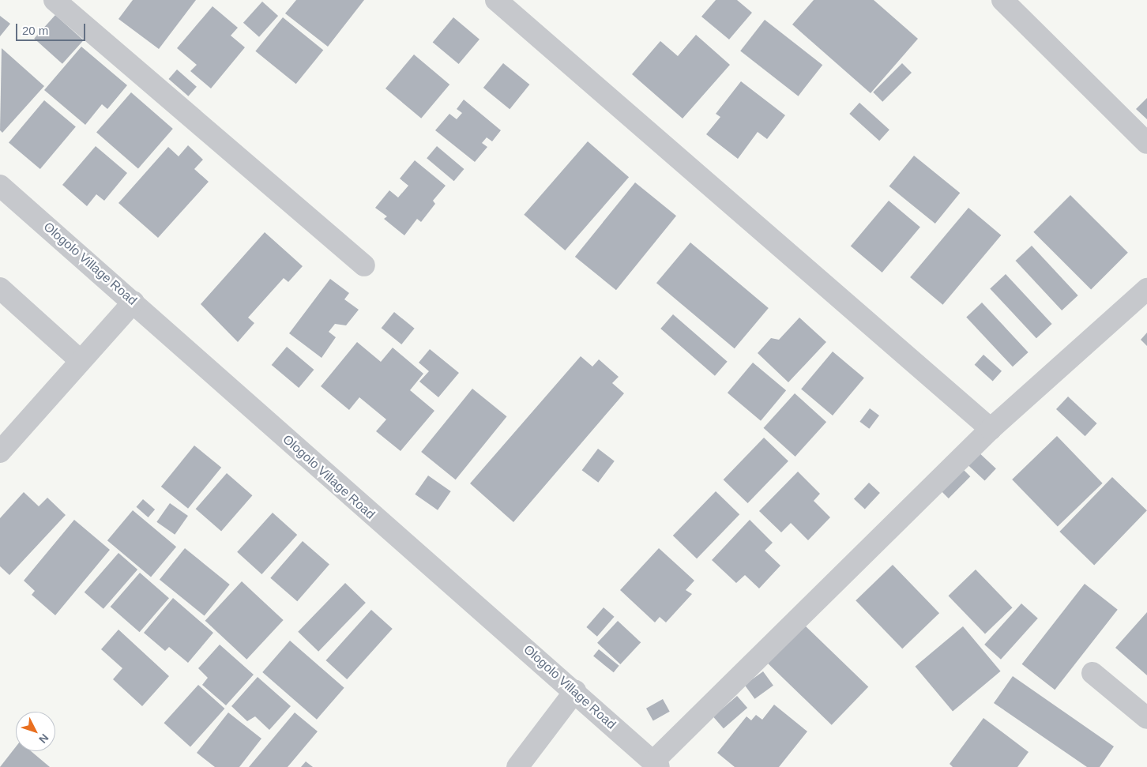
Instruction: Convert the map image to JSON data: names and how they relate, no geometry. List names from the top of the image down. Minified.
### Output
{"streets":{"street":["Ologolo Village Road"]},"scale_bar":"20 m","north":"bottom right"}
